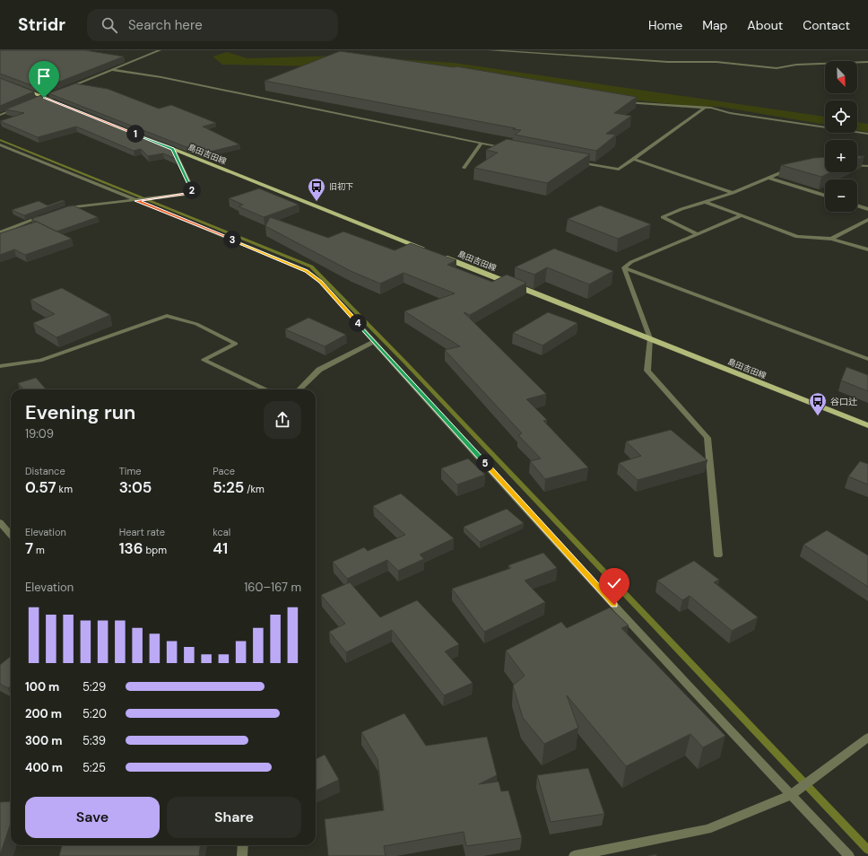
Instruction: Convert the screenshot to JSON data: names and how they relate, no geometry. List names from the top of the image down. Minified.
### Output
{"streets":{"main road":["島田吉田線"]},"places":{"bus stop":["旧初下","谷口辻"]},"north":"bottom right","page":{"header":"Stridr","search":"Search here","nav":["Home","Map","About","Contact"],"map_buttons":["+","−"],"pins":["1","2","3","4","5"],"heading":["Evening run","19:09"],"stats":[["Distance","0.57 km"],["Time","3:05"],["Pace","5:25 /km"],["Elevation","7 m"],["Heart rate","136 bpm"],["kcal","41"]],"chart":["Elevation","160–167 m"],"list":[{"name":"100 m","note":"5:29"},{"name":"200 m","note":"5:20"},{"name":"300 m","note":"5:39"},{"name":"400 m","note":"5:25"}],"buttons":["Save","Share"]}}
